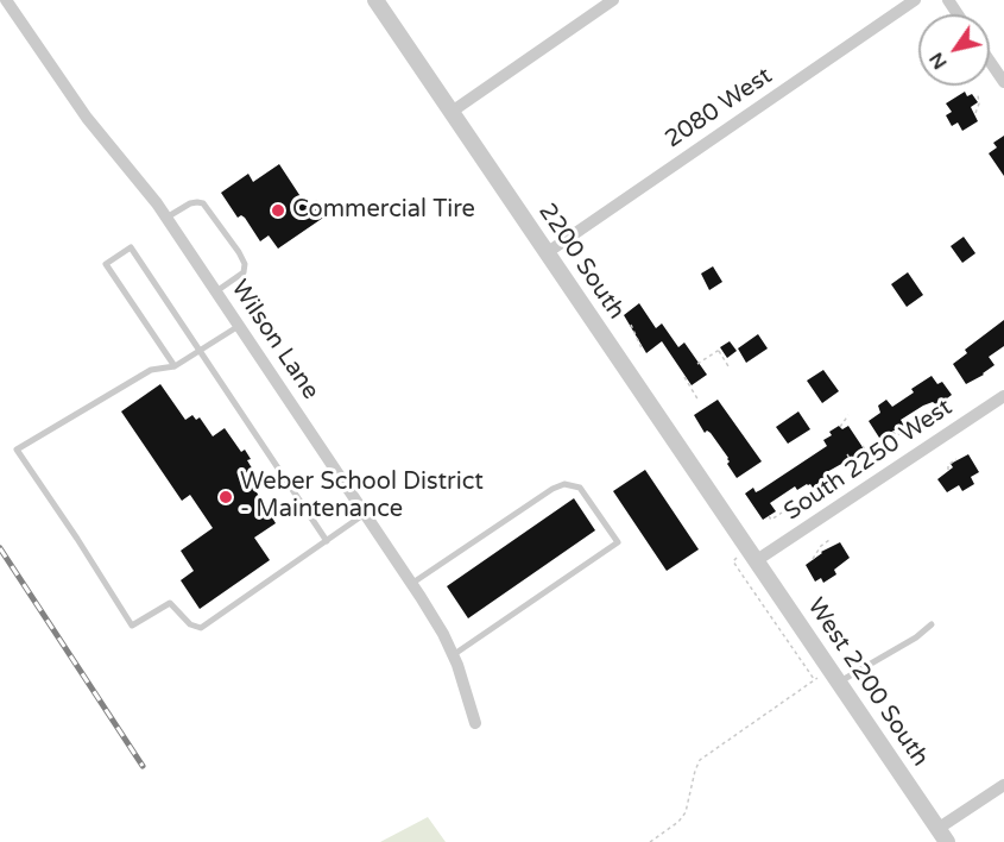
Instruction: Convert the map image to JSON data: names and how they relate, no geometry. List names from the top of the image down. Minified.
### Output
{"streets":{"street":["2080 West","2200 South","Wilson Lane","South 2250 West","West 2200 South"]},"crossings":[["2080 West","2200 South"],["2200 South","South 2250 West"],["2200 South","West 2200 South"],["South 2250 West","West 2200 South"]],"places":["Commercial Tire","Weber School District - Maintenance"],"north":"bottom left"}
